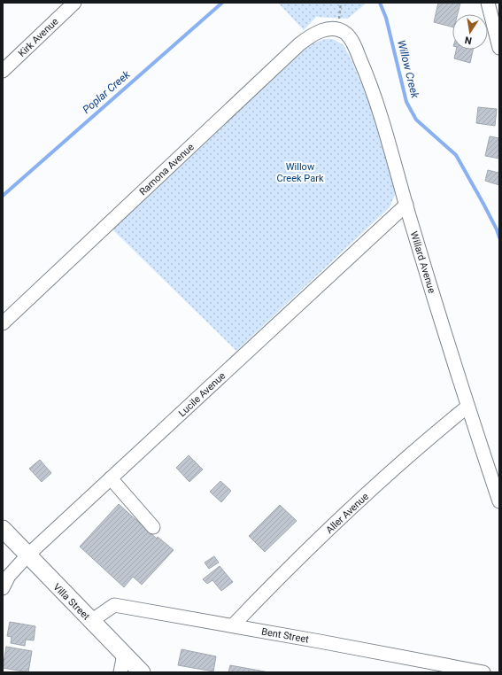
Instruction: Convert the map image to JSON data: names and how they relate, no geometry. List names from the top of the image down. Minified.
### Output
{"streets":{"main road":["Villa Street"],"street":["Kirk Avenue","Ramona Avenue","Willard Avenue","Lucile Avenue","Aller Avenue","Bent Street"]},"crossings":[["Ramona Avenue","Willard Avenue"],["Willard Avenue","Lucile Avenue"],["Willard Avenue","Aller Avenue"],["Lucile Avenue","Villa Street"],["Aller Avenue","Bent Street"],["Villa Street","Bent Street"]],"water":["Willow Creek","Poplar Creek"],"parks":["Willow Creek Park"],"north":"bottom"}
